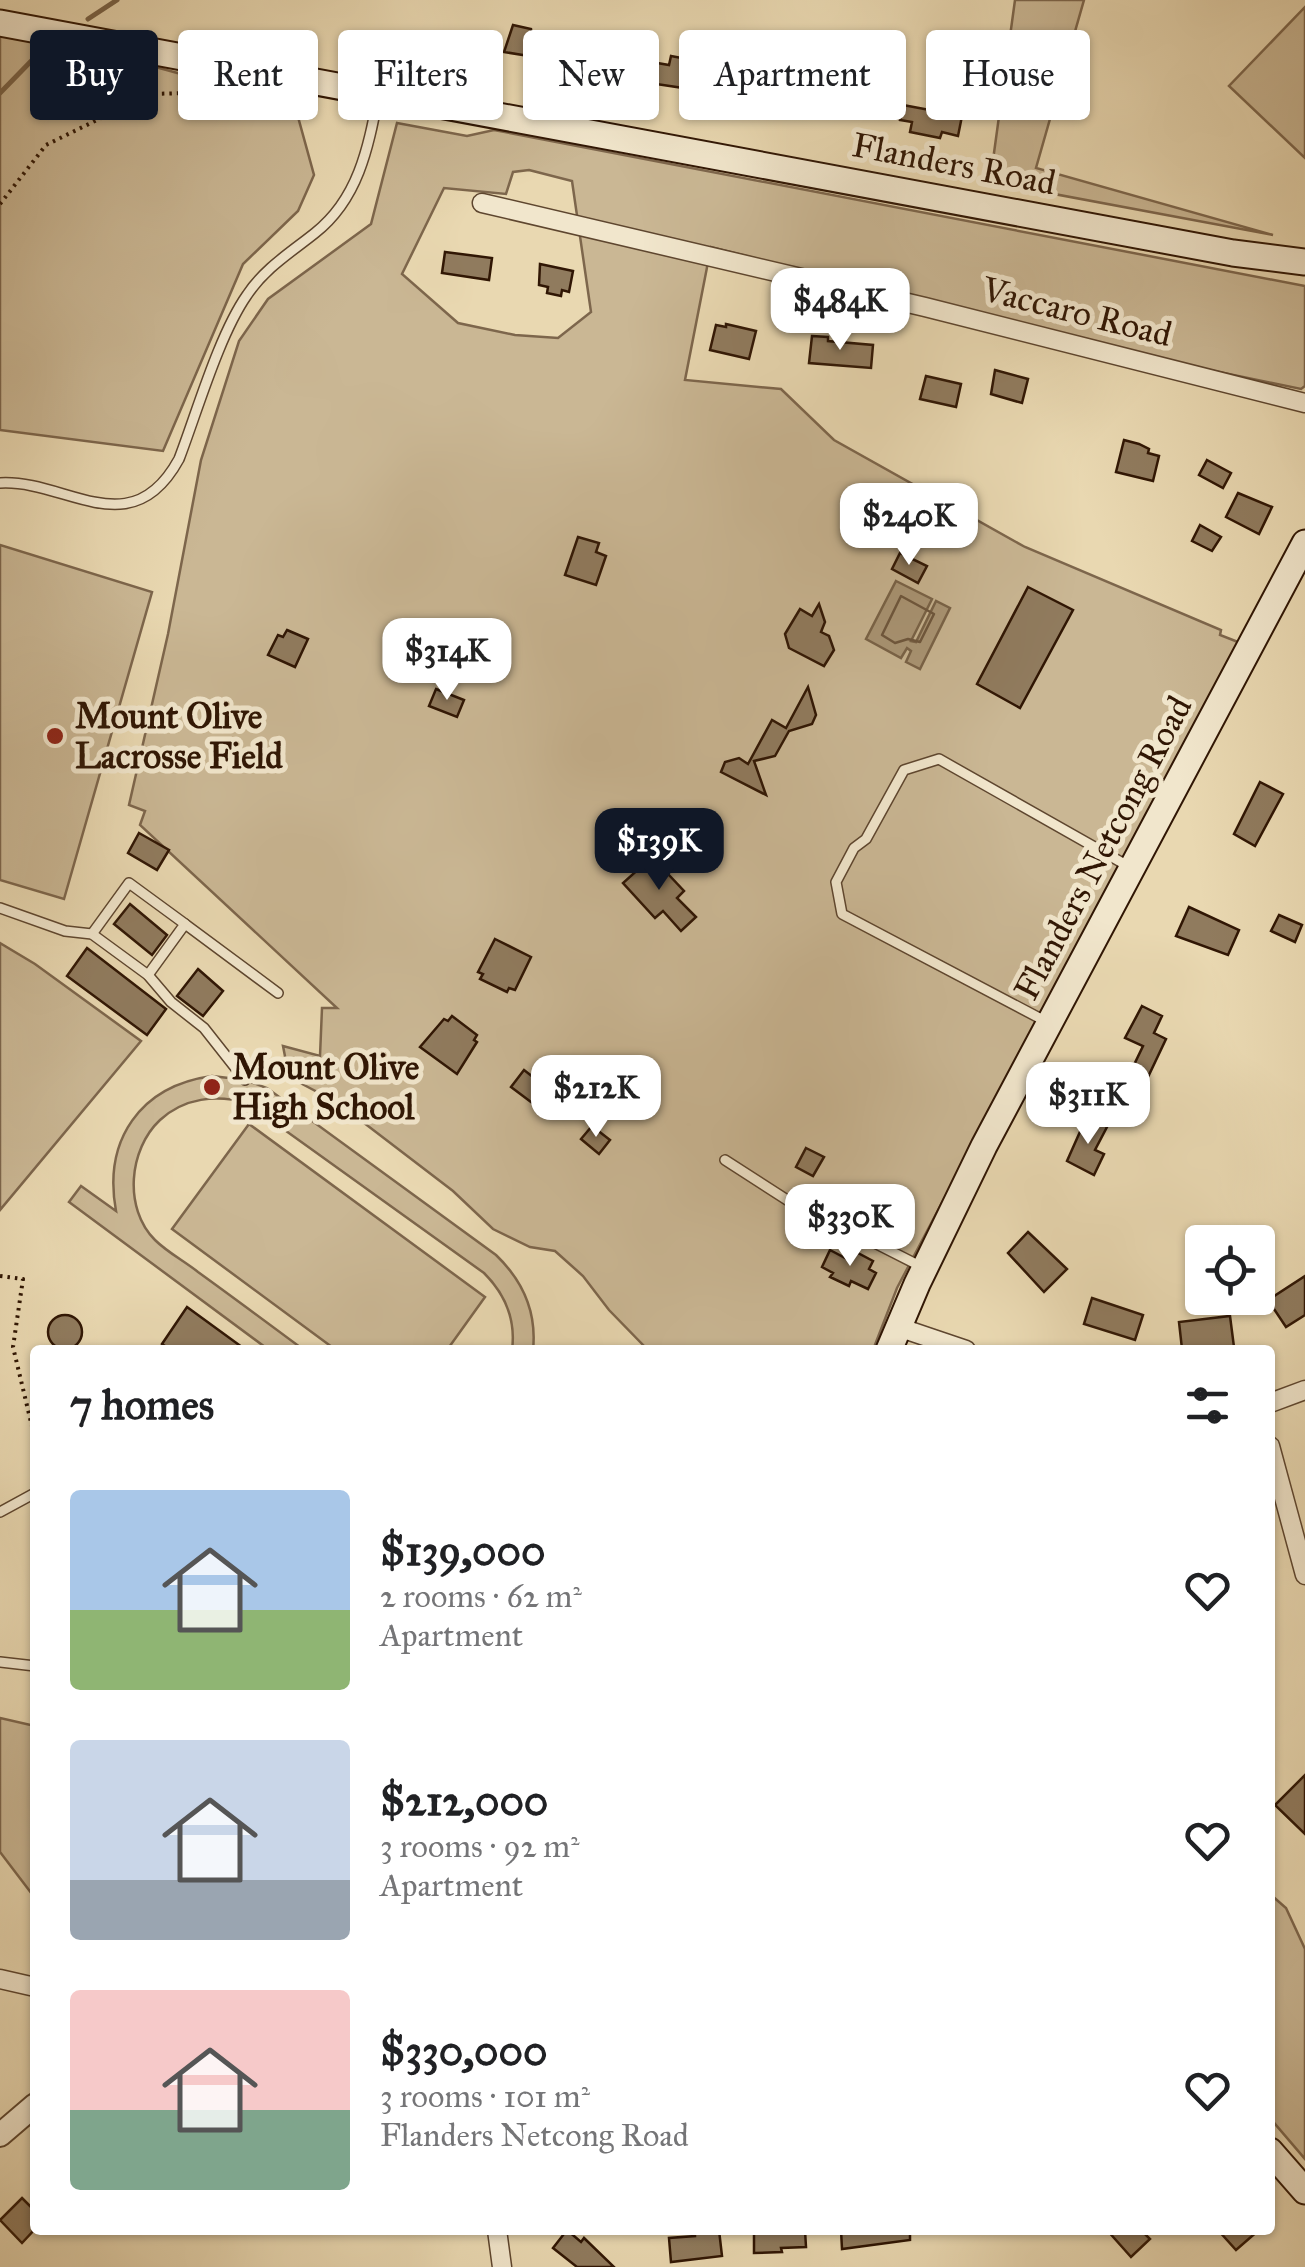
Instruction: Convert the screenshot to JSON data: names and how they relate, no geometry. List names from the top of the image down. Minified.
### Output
{"streets":{"main road":["Flanders Road","Flanders Netcong Road"],"street":["Vaccaro Road"]},"places":["Mount Olive Lacrosse Field","Mount Olive High School"],"page":{"chip":["Buy","Rent","Filters","New","Apartment","House"],"price":["$484K","$240K","$314K","$139K","$212K","$311K","$330K"],"heading":"7 homes","list":[{"name":"$139,000","note":"2 rooms · 62 m² · Apartment"},{"name":"$212,000","note":"3 rooms · 92 m² · Apartment"},{"name":"$330,000","note":"3 rooms · 101 m² · Flanders Netcong Road"}]}}
